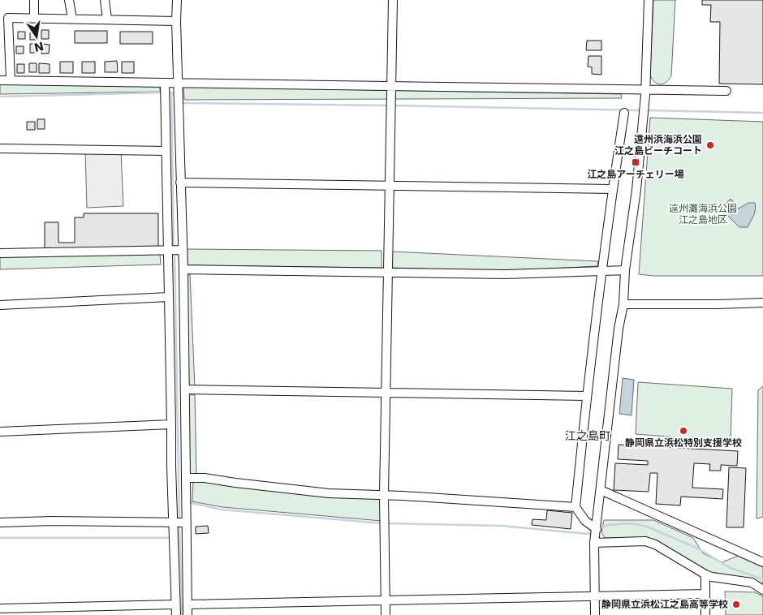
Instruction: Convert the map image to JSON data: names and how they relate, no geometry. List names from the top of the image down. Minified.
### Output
{"districts":["江之島町"],"parks":["遠州灘海浜公園 江之島地区"],"places":{"other":["遠州浜海浜公園 江之島ビーチコート","静岡県立浜松特別支援学校","静岡県立浜松江之島高等学校"],"transit":["江之島アーチェリー場"]},"north":"bottom"}
